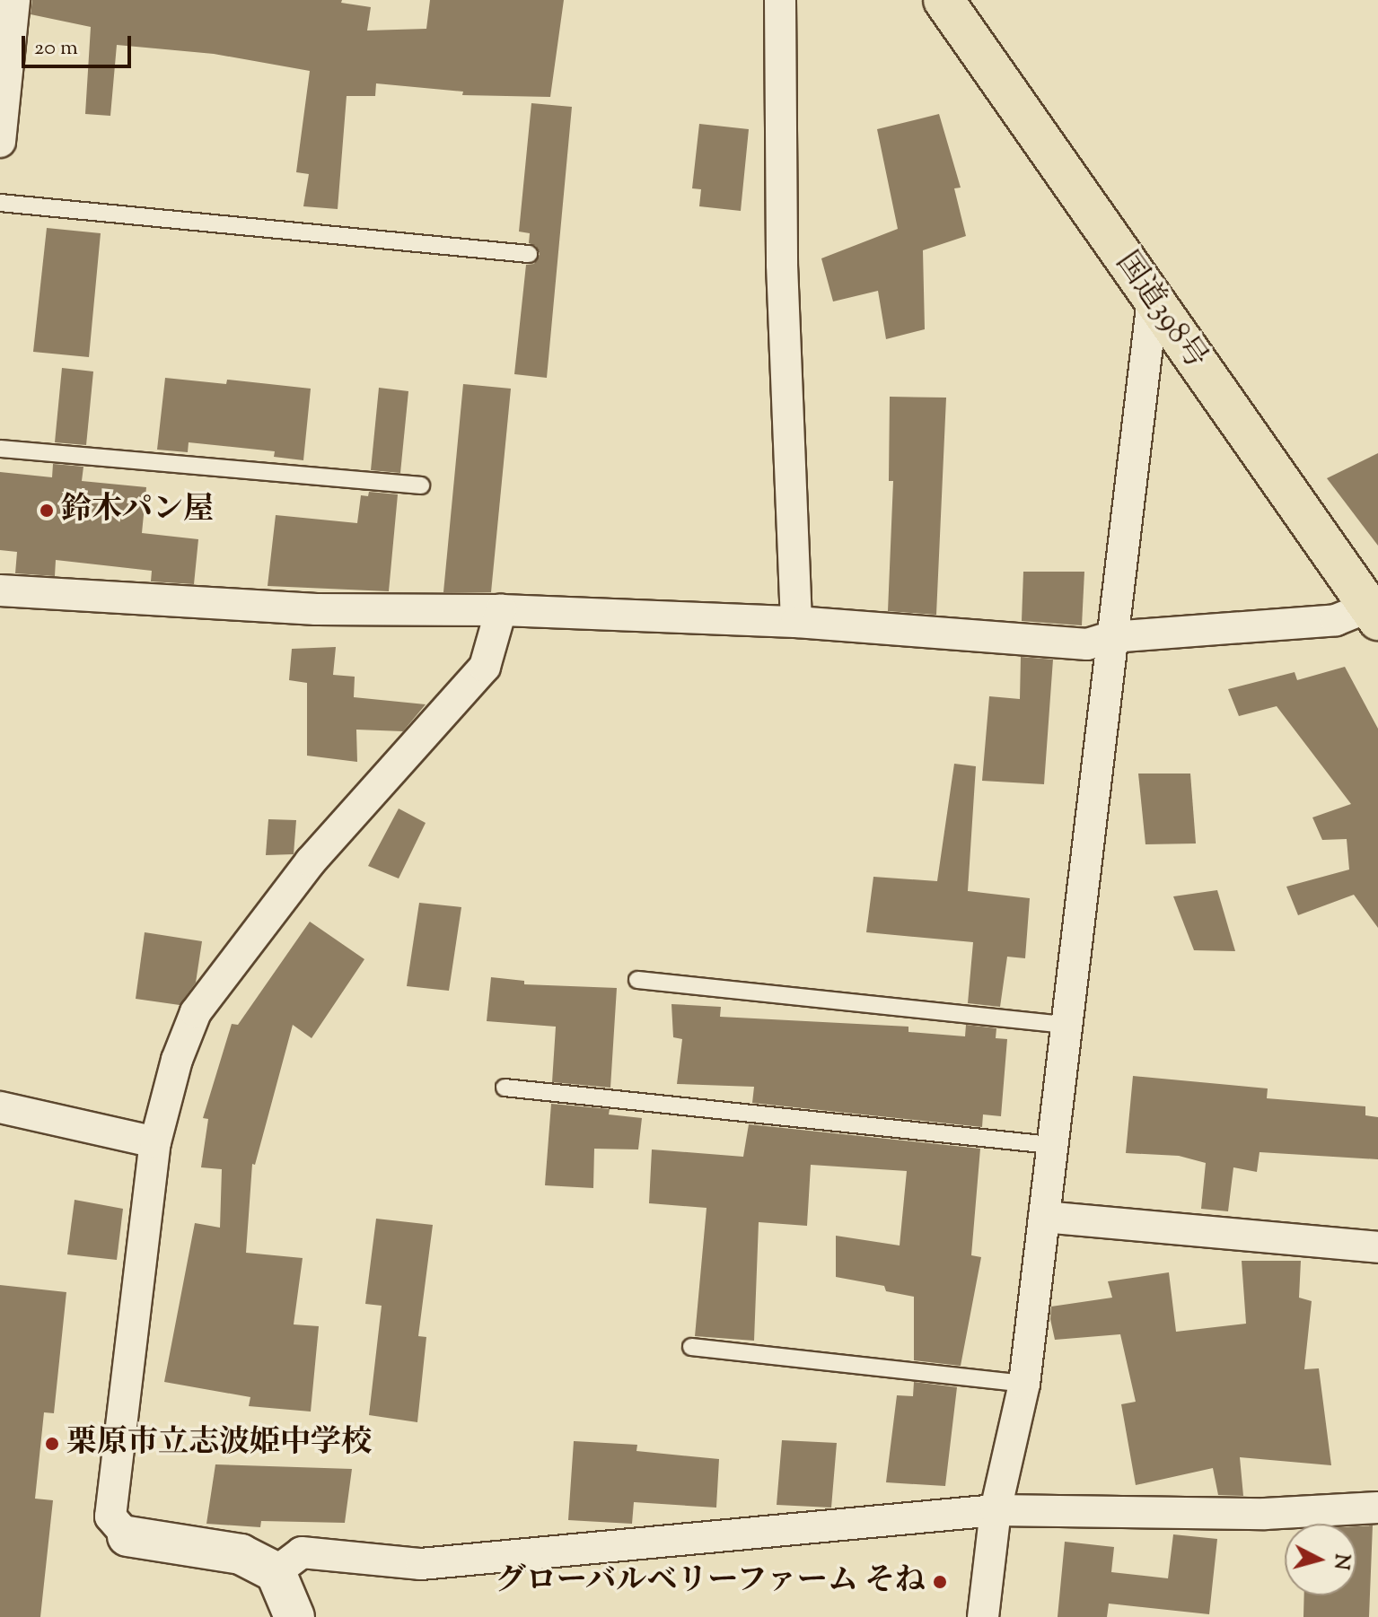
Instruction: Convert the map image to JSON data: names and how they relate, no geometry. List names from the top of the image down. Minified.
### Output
{"streets":{"highway":["国道398号"]},"places":["鈴木パン屋","栗原市立志波姫中学校","グローバルベリーファーム そね"],"scale_bar":"20 m","north":"right"}
